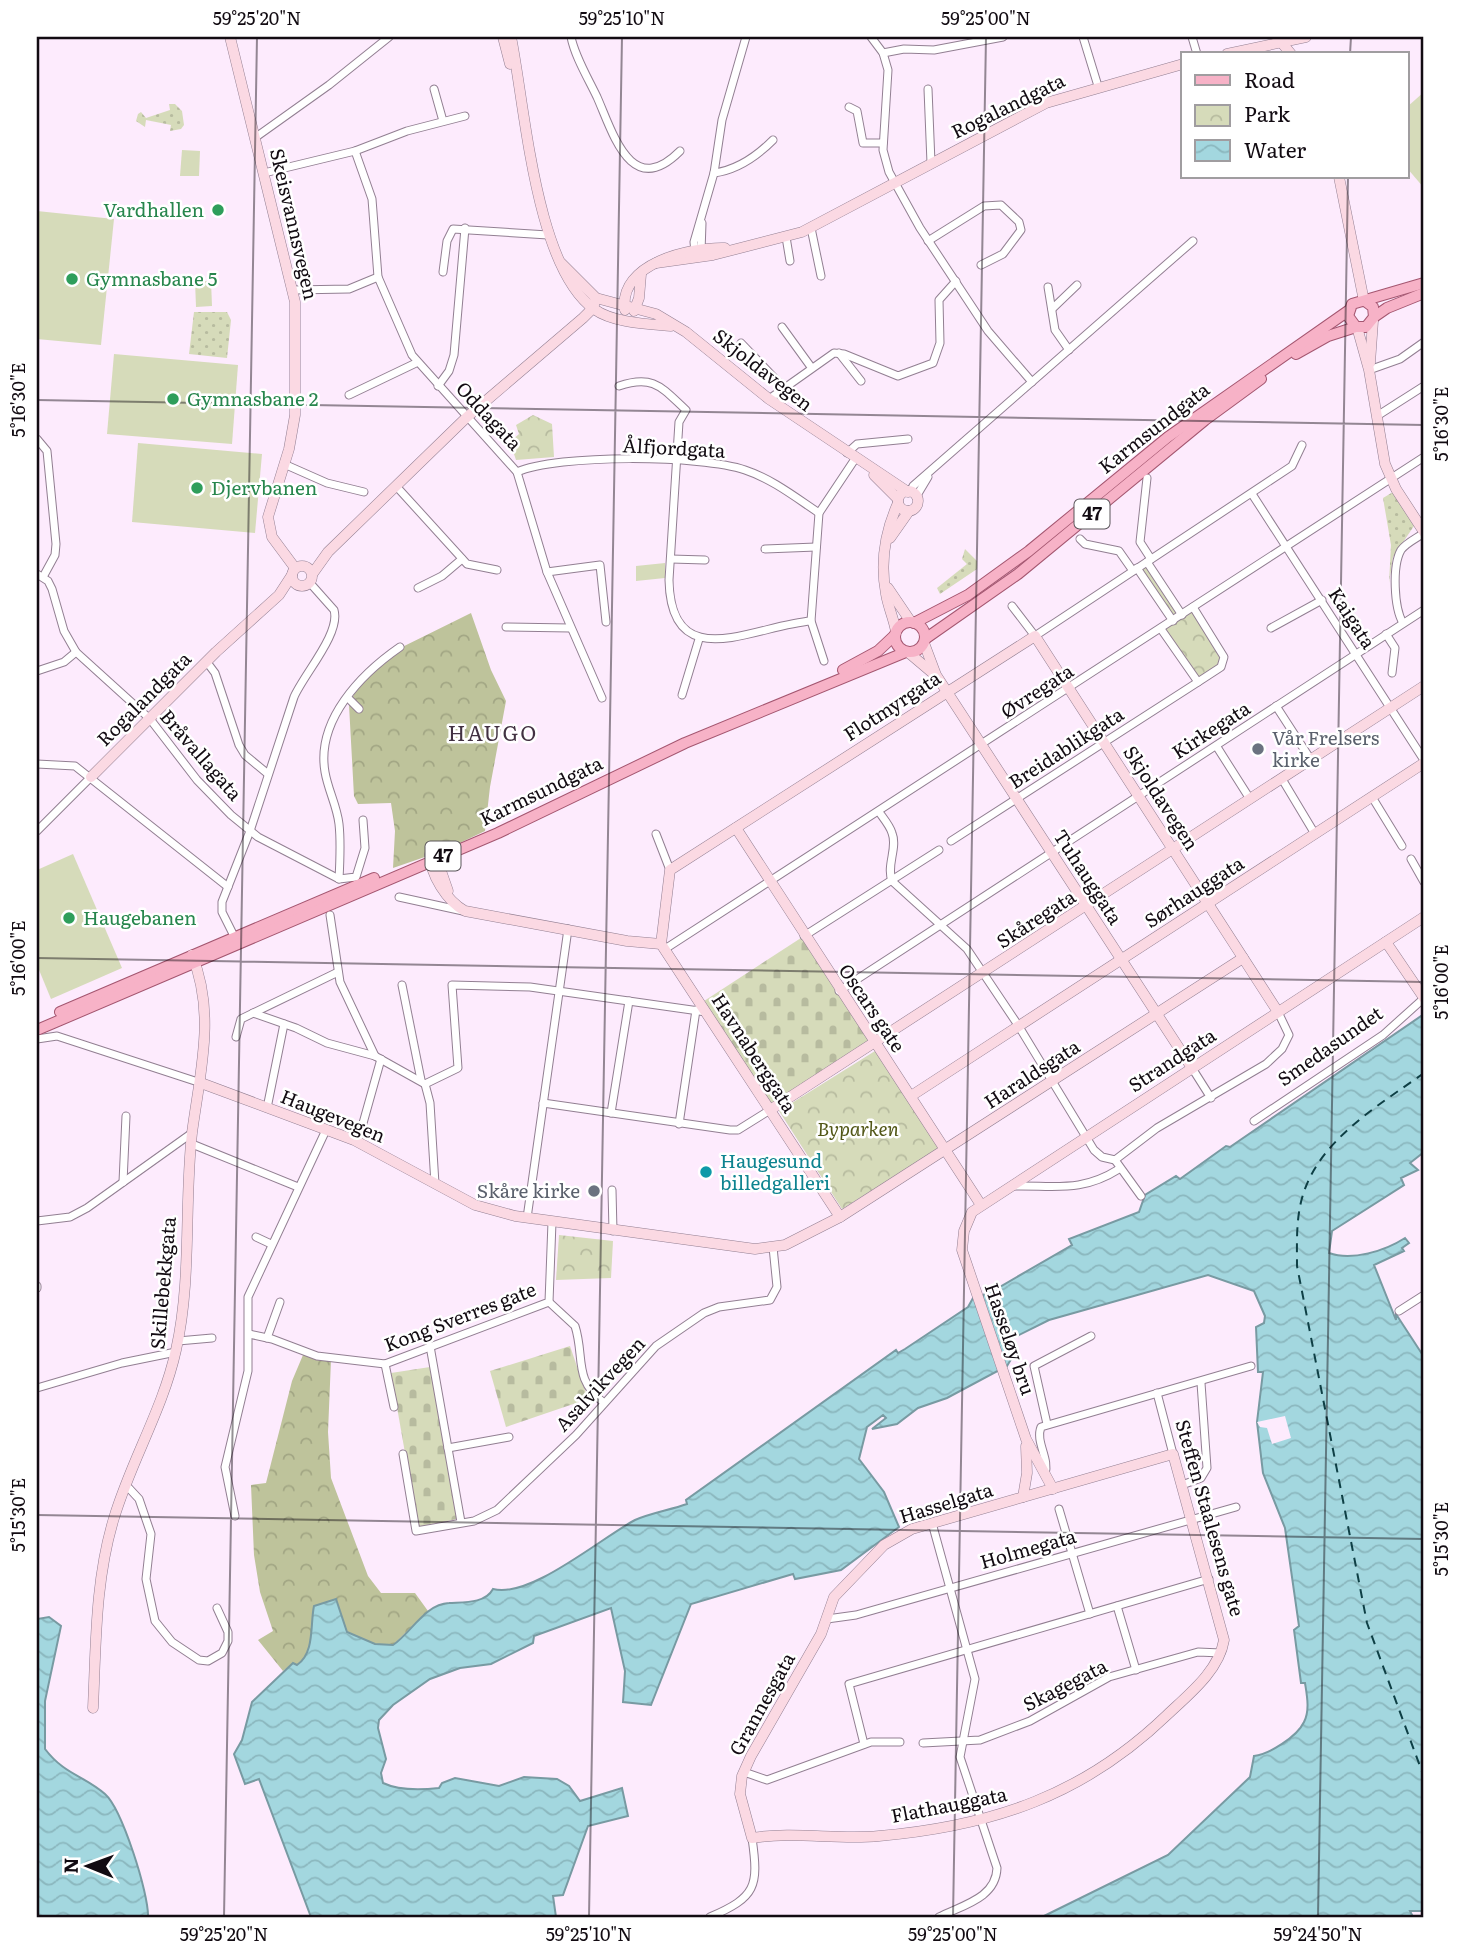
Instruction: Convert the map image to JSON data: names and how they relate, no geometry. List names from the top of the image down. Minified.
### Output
{"streets":{"main road":["Karmsundgata","47"],"street":["Rogalandgata","Skeisvannsvegen","Skjoldavegen","Oddagata","Ålfjordgata","Kaigata","Øvregata","Flotmyrgata","Kirkegata","Breidablikgata","Bråvallagata","Tuhauggata","Sørhauggata","Skåregata","Oscars gate","Smedasundet","Havnaberggata","Strandgata","Haraldsgata","Haugevegen","Skillebekkgata","Kong Sverres gate","Hasseløy bru","Asalvikvegen","Hasselgata","Steffen Staalesens gate","Holmegata","Skagegata","Grannesgata","Flathauggata"]},"crossings":[["Rogalandgata","Skeisvannsvegen"],["Rogalandgata","Skjoldavegen"],["Rogalandgata","Bråvallagata"],["Skjoldavegen","Øvregata"],["Skjoldavegen","Flotmyrgata"],["Skjoldavegen","Kirkegata"],["Skjoldavegen","Breidablikgata"],["Skjoldavegen","Sørhauggata"],["Skjoldavegen","Skåregata"],["Skjoldavegen","Strandgata"],["Skjoldavegen","Haraldsgata"],["Oddagata","Ålfjordgata"],["Karmsundgata","47"],["Karmsundgata","Tuhauggata"],["Karmsundgata","Skillebekkgata"],["47","Tuhauggata"],["Kaigata","Øvregata"],["Kaigata","Flotmyrgata"],["Kaigata","Kirkegata"],["Kaigata","Sørhauggata"],["Kaigata","Skåregata"],["Øvregata","Breidablikgata"],["Øvregata","Tuhauggata"],["Øvregata","Oscars gate"],["Øvregata","Havnaberggata"],["Flotmyrgata","Tuhauggata"],["Flotmyrgata","Oscars gate"],["Kirkegata","Tuhauggata"],["Kirkegata","Oscars gate"],["Breidablikgata","Tuhauggata"],["Tuhauggata","Sørhauggata"],["Tuhauggata","Skåregata"],["Tuhauggata","Strandgata"],["Tuhauggata","Haraldsgata"],["Sørhauggata","Oscars gate"],["Skåregata","Oscars gate"],["Skåregata","Havnaberggata"],["Oscars gate","Strandgata"],["Oscars gate","Haraldsgata"],["Havnaberggata","Haraldsgata"],["Havnaberggata","Haugevegen"],["Strandgata","Hasseløy bru"],["Haraldsgata","Haugevegen"],["Haugevegen","Skillebekkgata"],["Haugevegen","Kong Sverres gate"],["Haugevegen","Asalvikvegen"],["Hasseløy bru","Hasselgata"],["Hasselgata","Steffen Staalesens gate"],["Hasselgata","Holmegata"],["Hasselgata","Grannesgata"],["Steffen Staalesens gate","Holmegata"],["Steffen Staalesens gate","Skagegata"],["Steffen Staalesens gate","Flathauggata"],["Skagegata","Flathauggata"],["Grannesgata","Flathauggata"]],"districts":["HAUGO"],"parks":["Byparken"],"places":["Vardhallen","Gymnasbane 5","Gymnasbane 2","Djervbanen","Vår Frelsers kirke","Haugebanen","Haugesund billedgalleri","Skåre kirke"],"legend":["Road","Park","Water"],"north":"left","coordinates":["59°25'20\"N","59°25'10\"N","59°25'00\"N","5°16'30\"E","5°16'00\"E","5°15'30\"E","59°24'50\"N"]}
